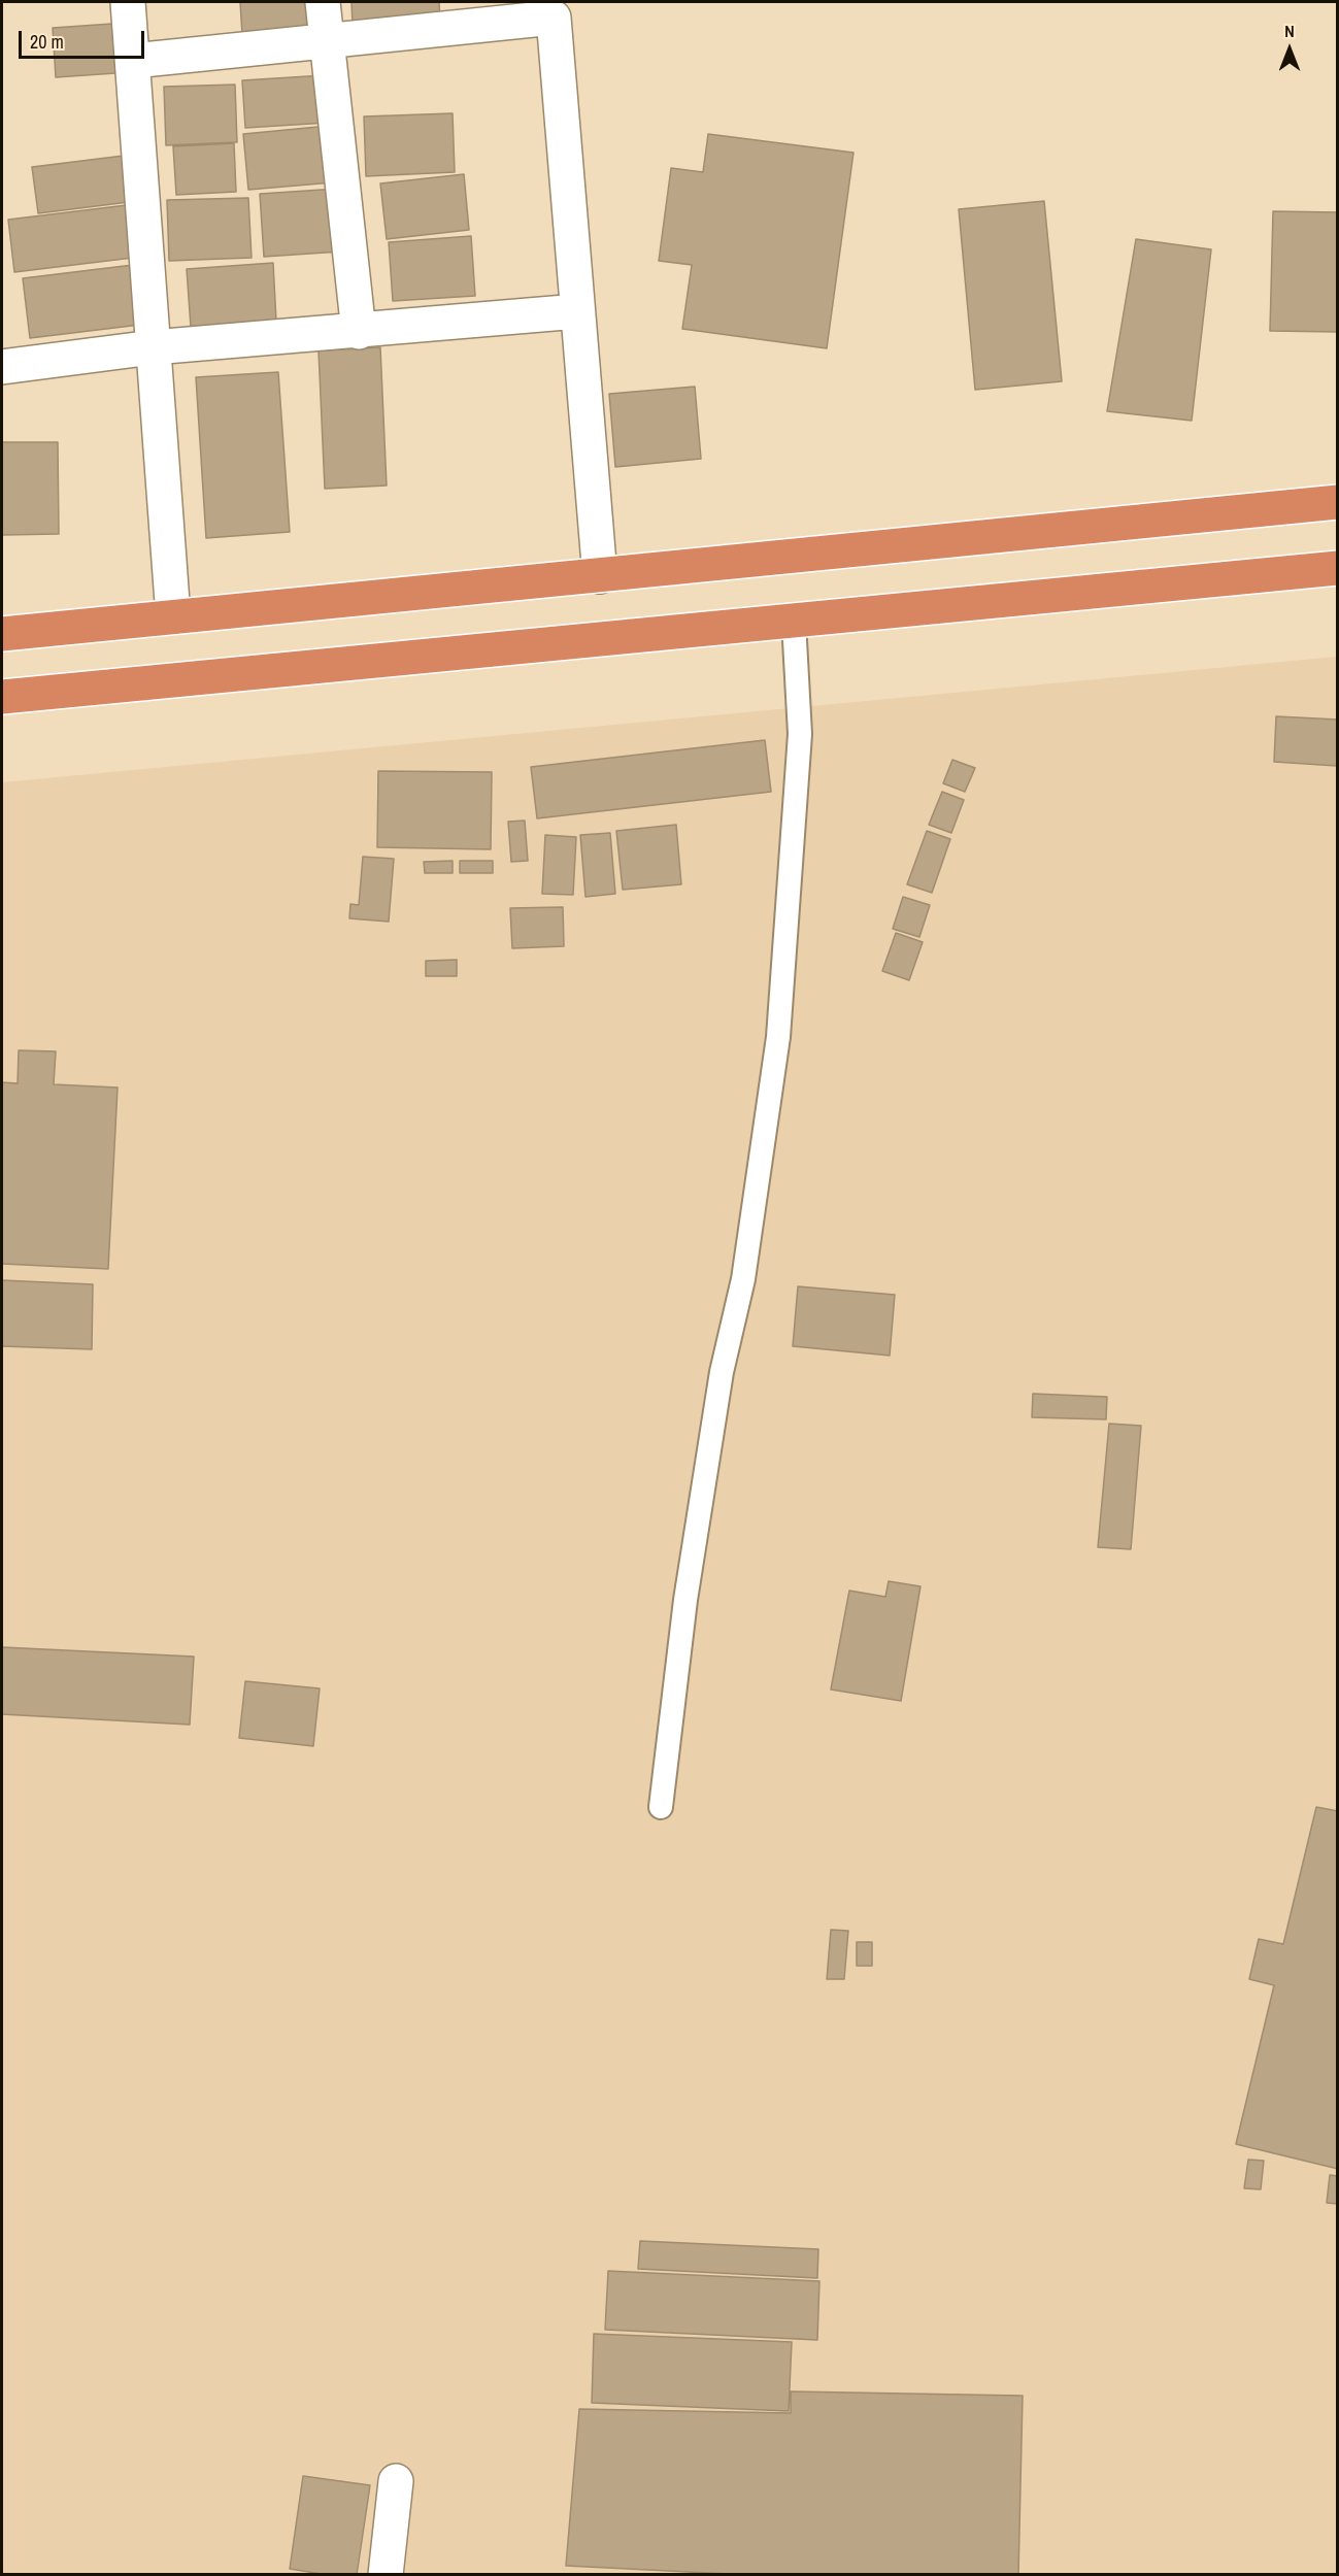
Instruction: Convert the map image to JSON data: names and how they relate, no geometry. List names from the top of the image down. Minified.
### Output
{"scale_bar":"20 m","north":"top"}
